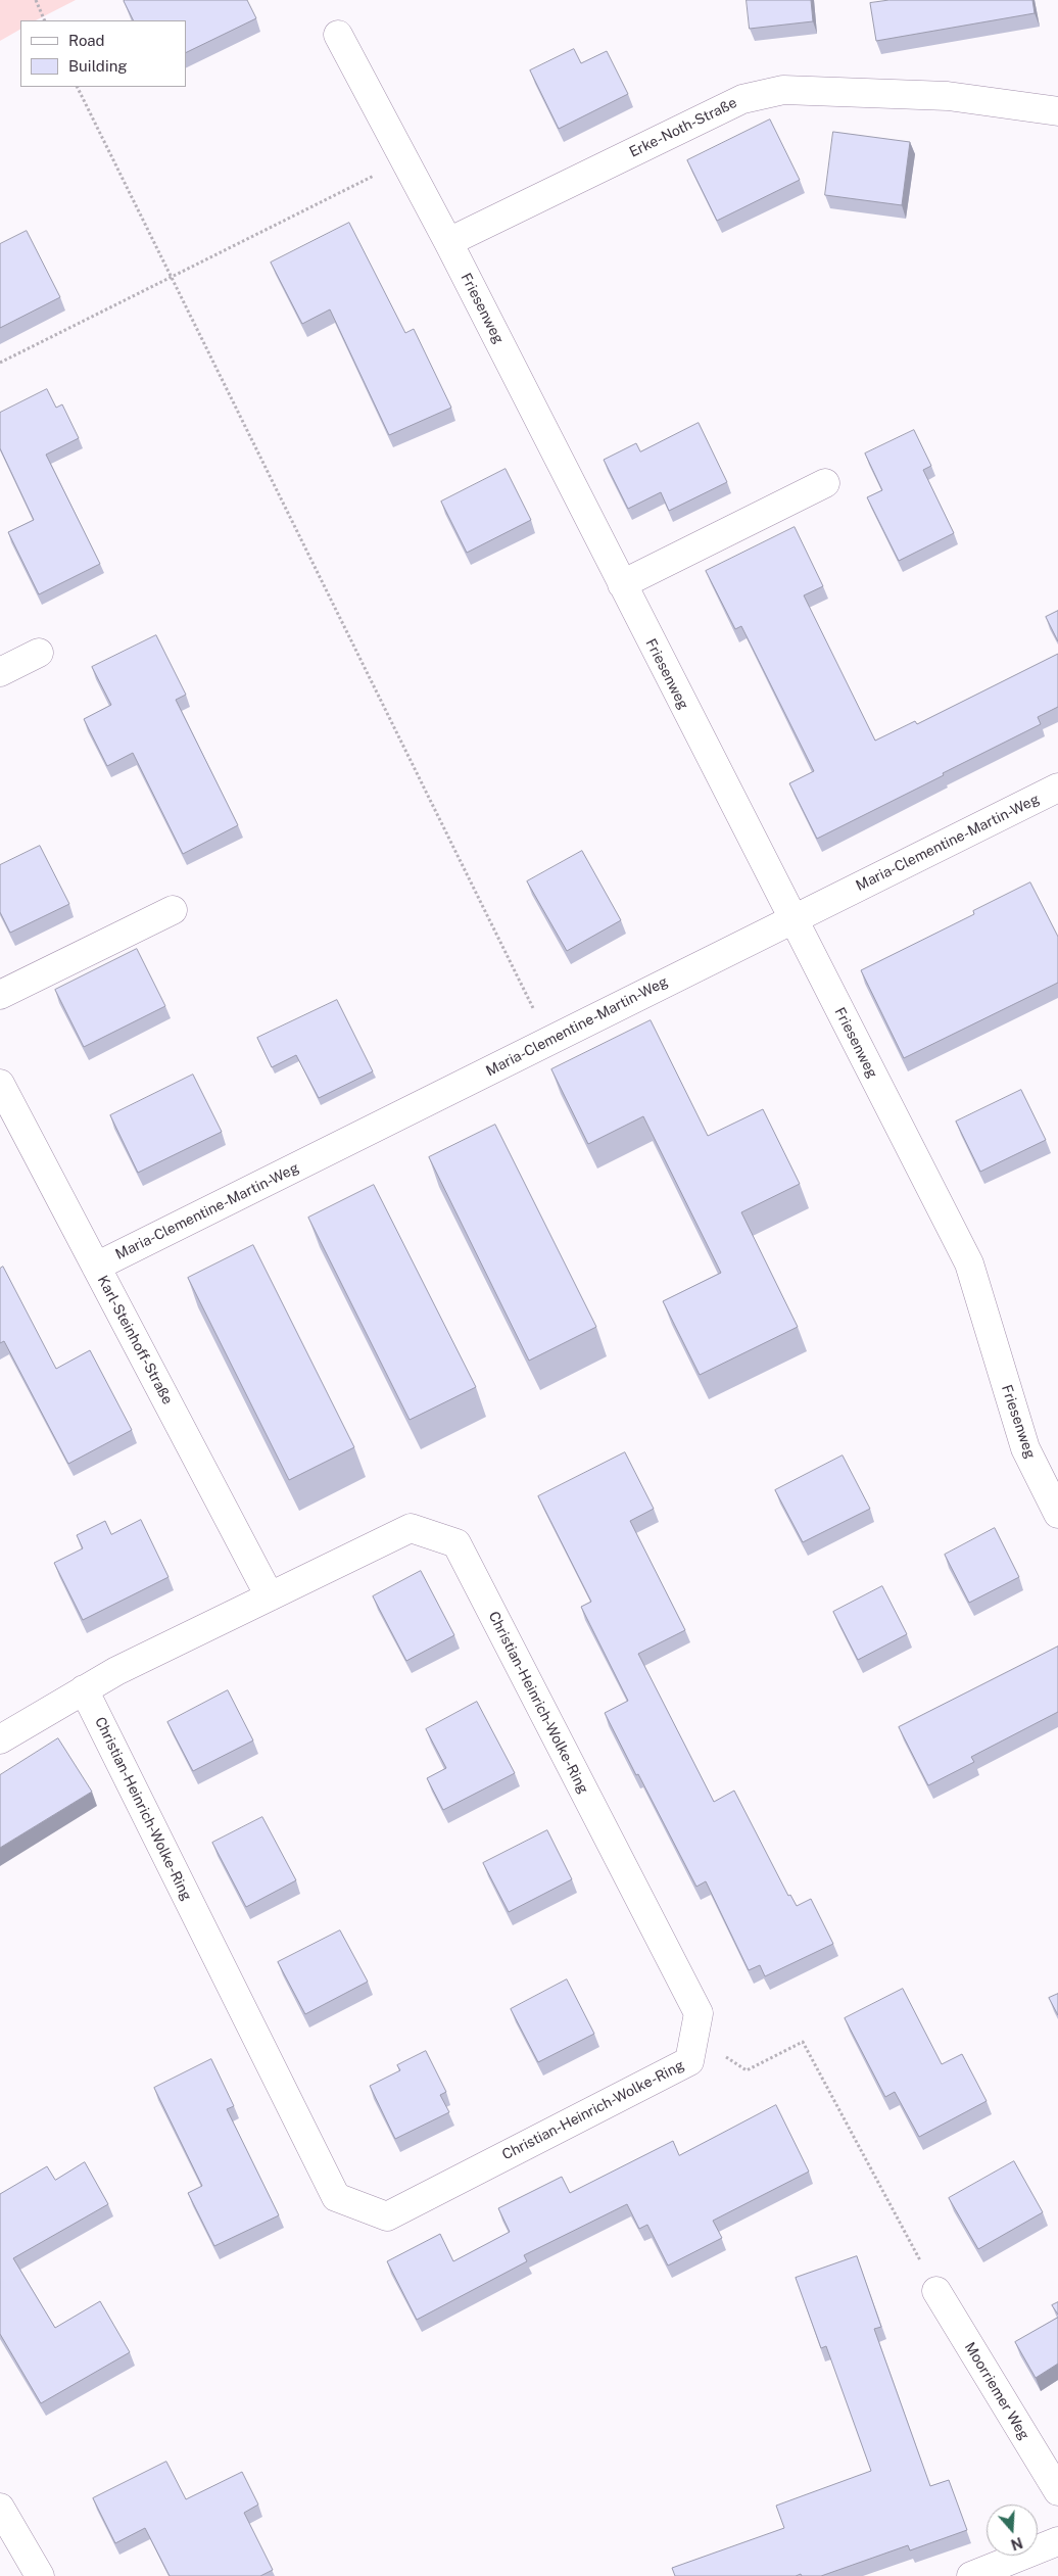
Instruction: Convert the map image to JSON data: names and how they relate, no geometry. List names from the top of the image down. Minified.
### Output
{"streets":{"street":["Erke-Noth-Straße","Friesenweg","Maria-Clementine-Martin-Weg","Karl-Steinhoff-Straße","Christian-Heinrich-Wolke-Ring","Moorriemer Weg"]},"crossings":[["Erke-Noth-Straße","Friesenweg"],["Friesenweg","Maria-Clementine-Martin-Weg"],["Maria-Clementine-Martin-Weg","Karl-Steinhoff-Straße"],["Karl-Steinhoff-Straße","Christian-Heinrich-Wolke-Ring"]],"legend":["Road","Building"],"north":"bottom"}
